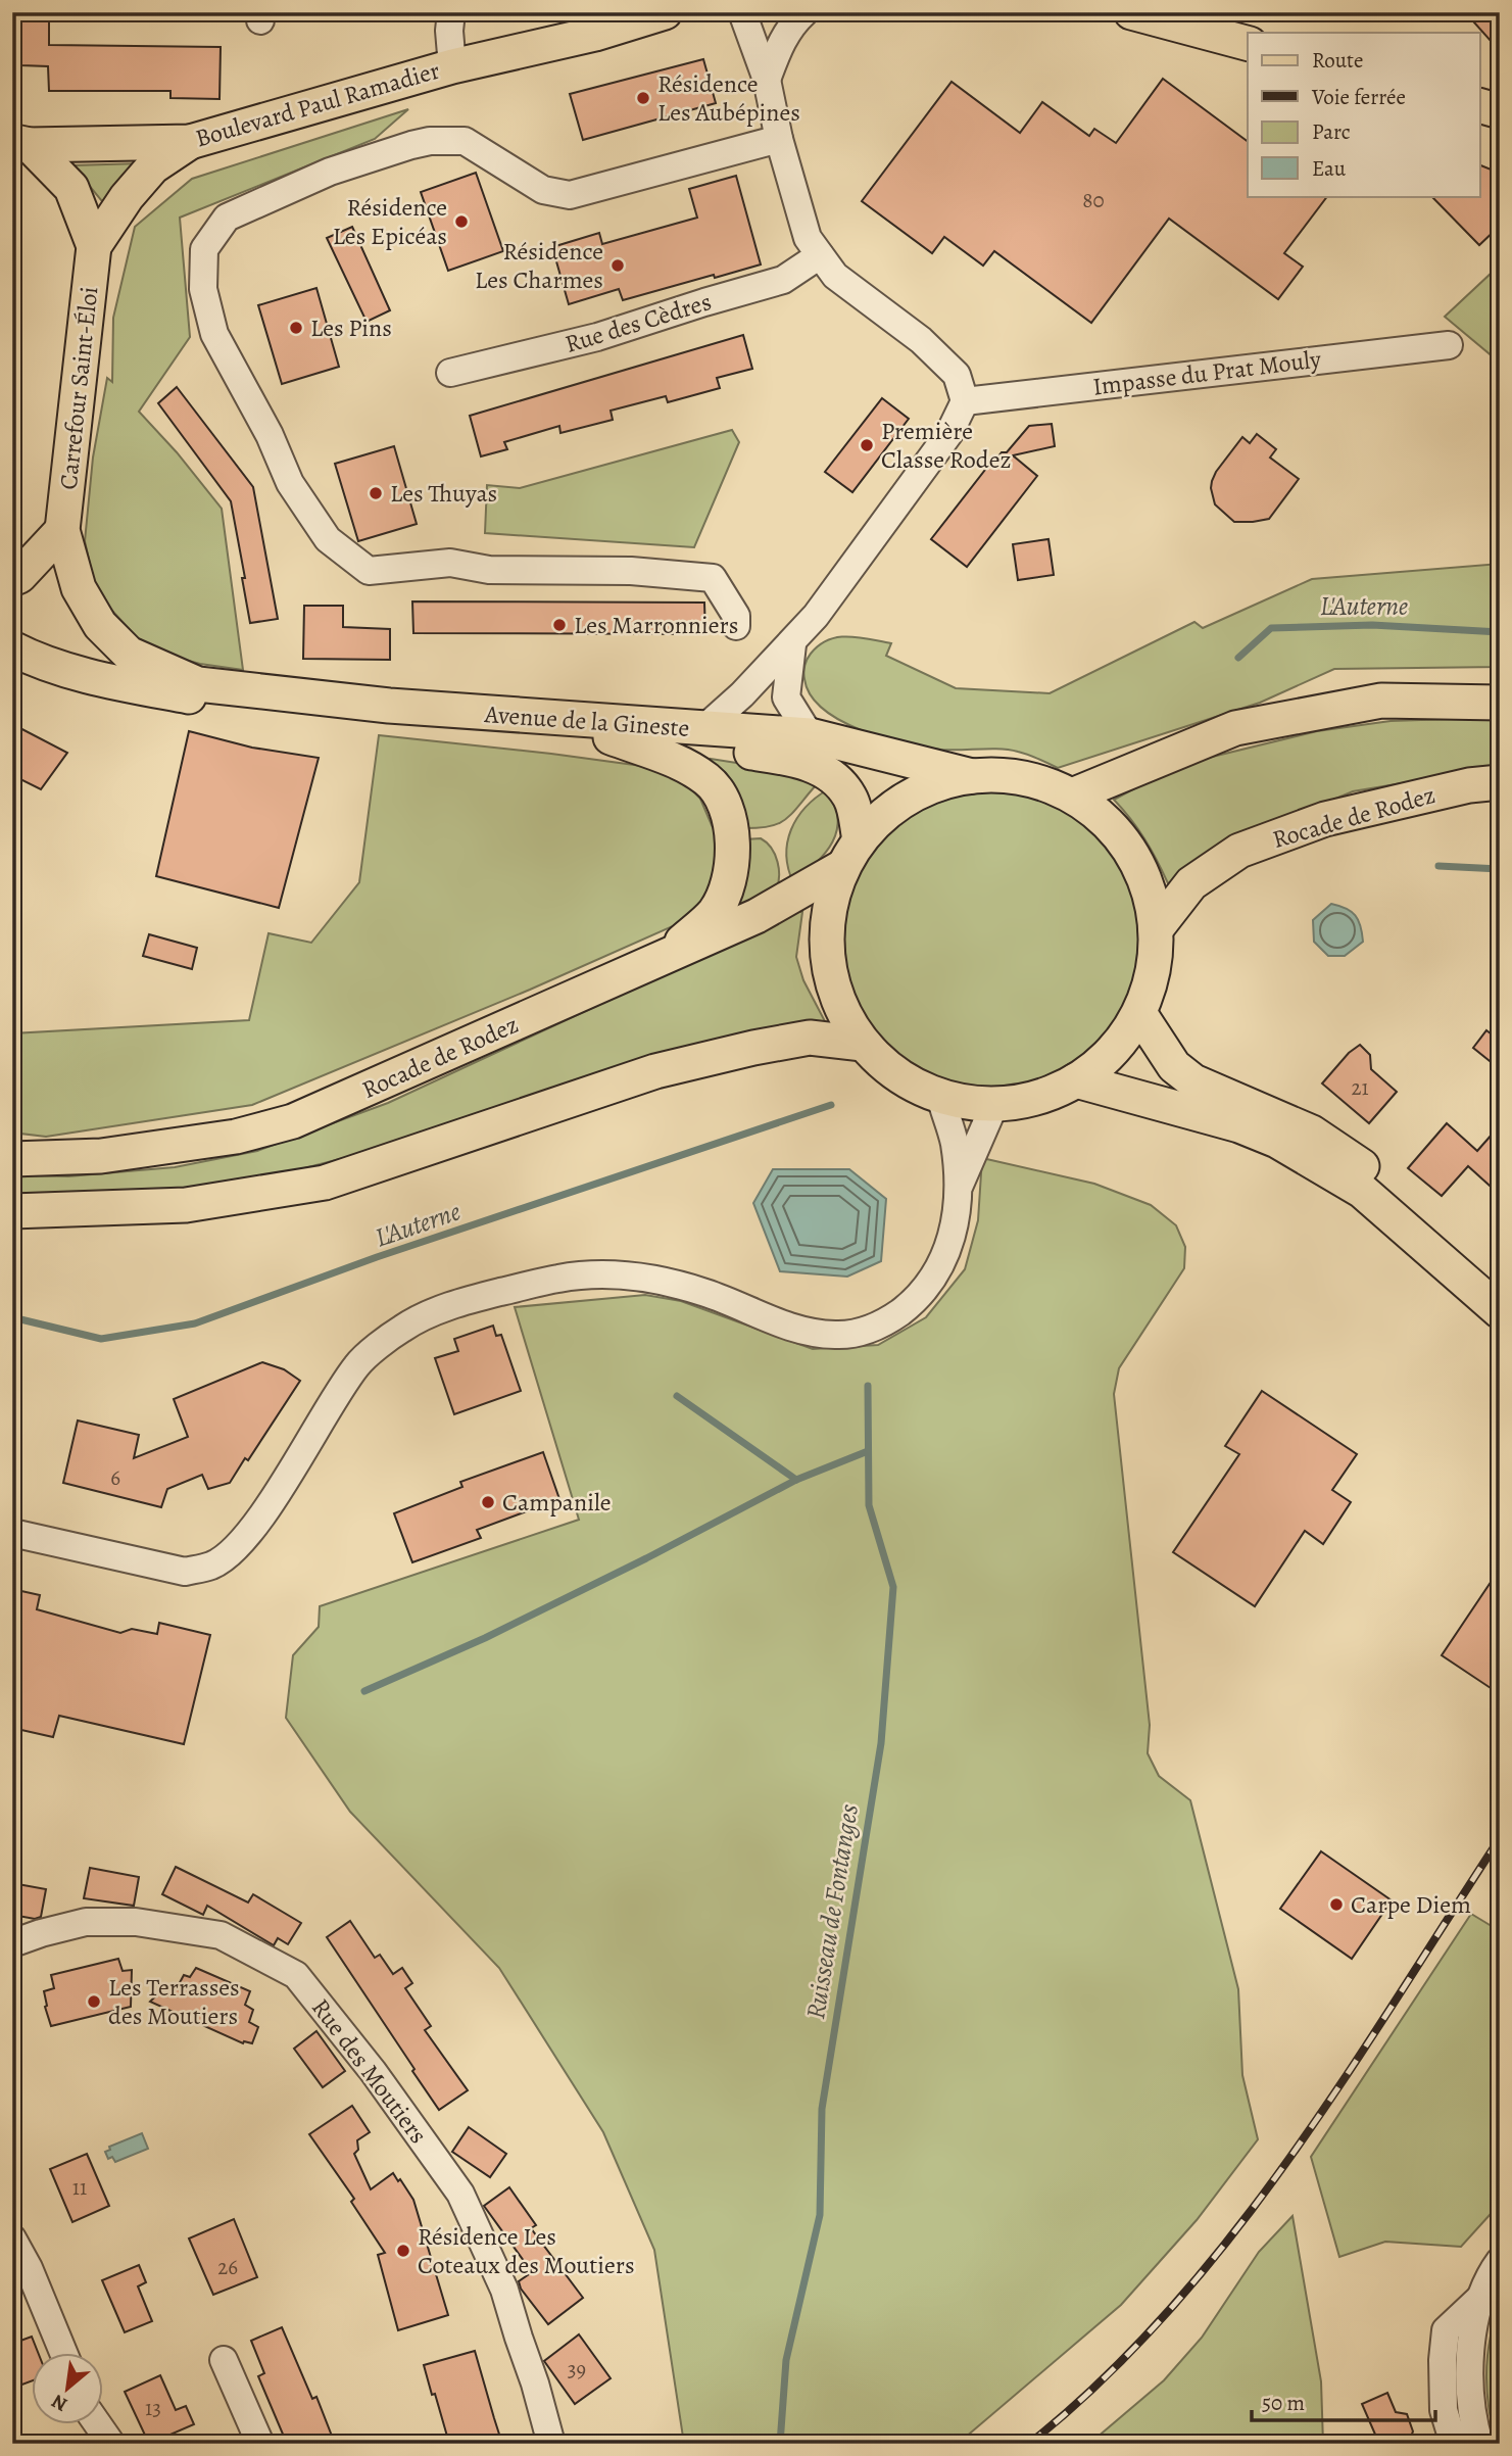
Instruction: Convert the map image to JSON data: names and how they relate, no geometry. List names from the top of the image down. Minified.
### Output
{"streets":{"main road":["Boulevard Paul Ramadier","Carrefour Saint-Éloi","Avenue de la Gineste","Rocade de Rodez"],"street":["Rue des Cèdres","Impasse du Prat Mouly","Rue des Moutiers"]},"crossings":[["Boulevard Paul Ramadier","Carrefour Saint-Éloi"],["Carrefour Saint-Éloi","Avenue de la Gineste"],["Avenue de la Gineste","Rocade de Rodez"]],"water":["L'Auterne","Ruisseau de Fontanges"],"places":["Résidence Les Aubépines","Résidence Les Epicéas","Résidence Les Charmes","Les Pins","Première Classe Rodez","Les Thuyas","Les Marronniers","Campanile","Carpe Diem","Les Terrasses des Moutiers","Résidence Les Coteaux des Moutiers"],"house_numbers":["80","21","6","11","26","39","13"],"legend":["Route","Voie ferrée","Parc","Eau"],"scale_bar":"50 m","north":"bottom left"}
